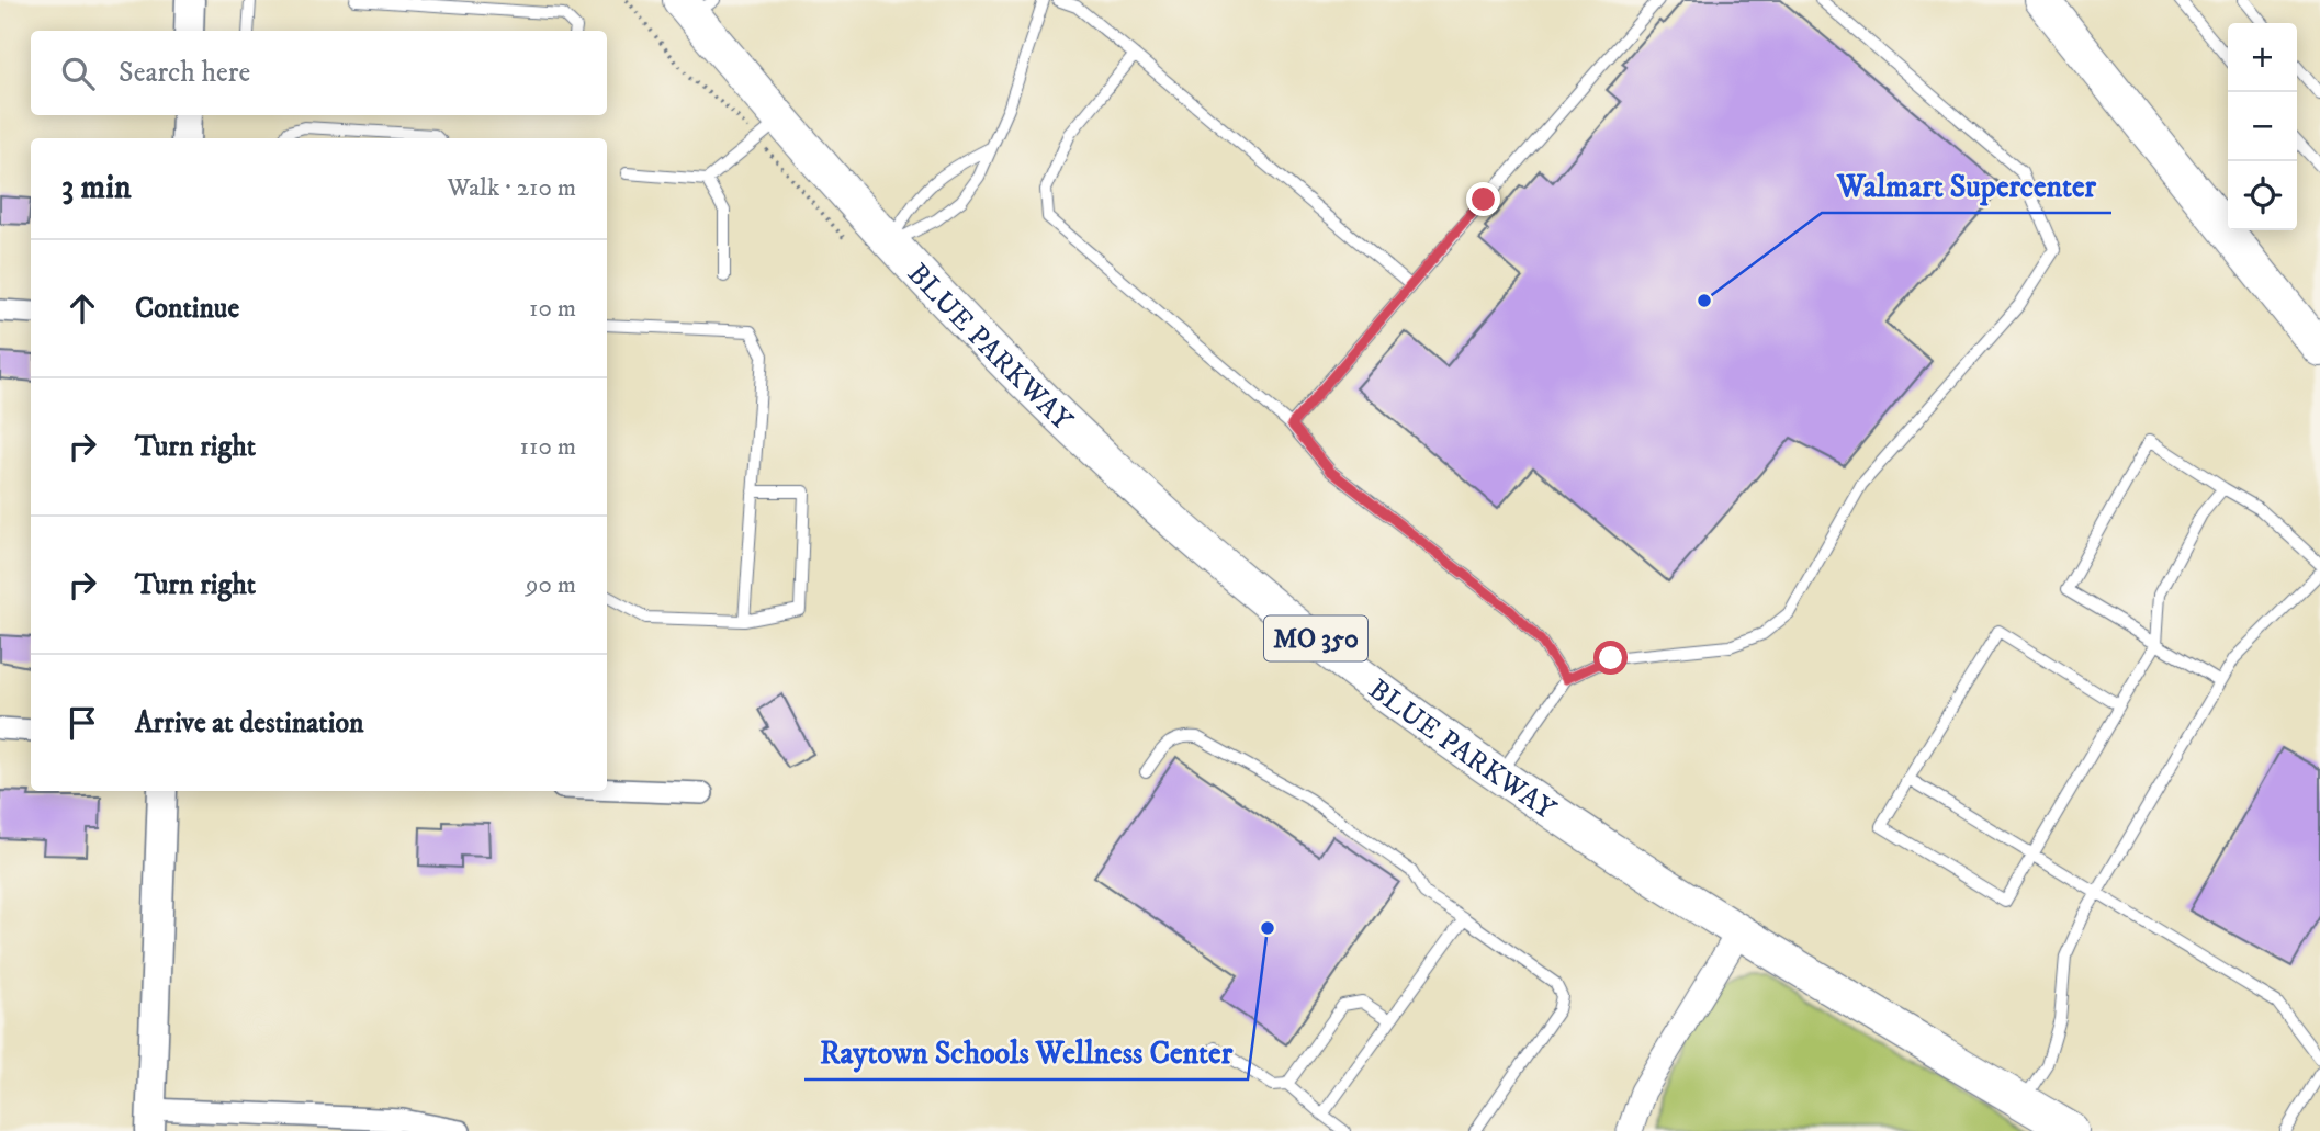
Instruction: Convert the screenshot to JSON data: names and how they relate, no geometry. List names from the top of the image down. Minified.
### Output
{"streets":{"highway":["BLUE PARKWAY","MO 350"]},"places":["Walmart Supercenter","Raytown Schools Wellness Center"],"page":{"map_buttons":["+","−"],"search":"Search here","heading":["3 min","Walk · 210 m"],"list":[["Continue","10 m"],["Turn right","110 m"],["Turn right","90 m"],"Arrive at destination"]}}
